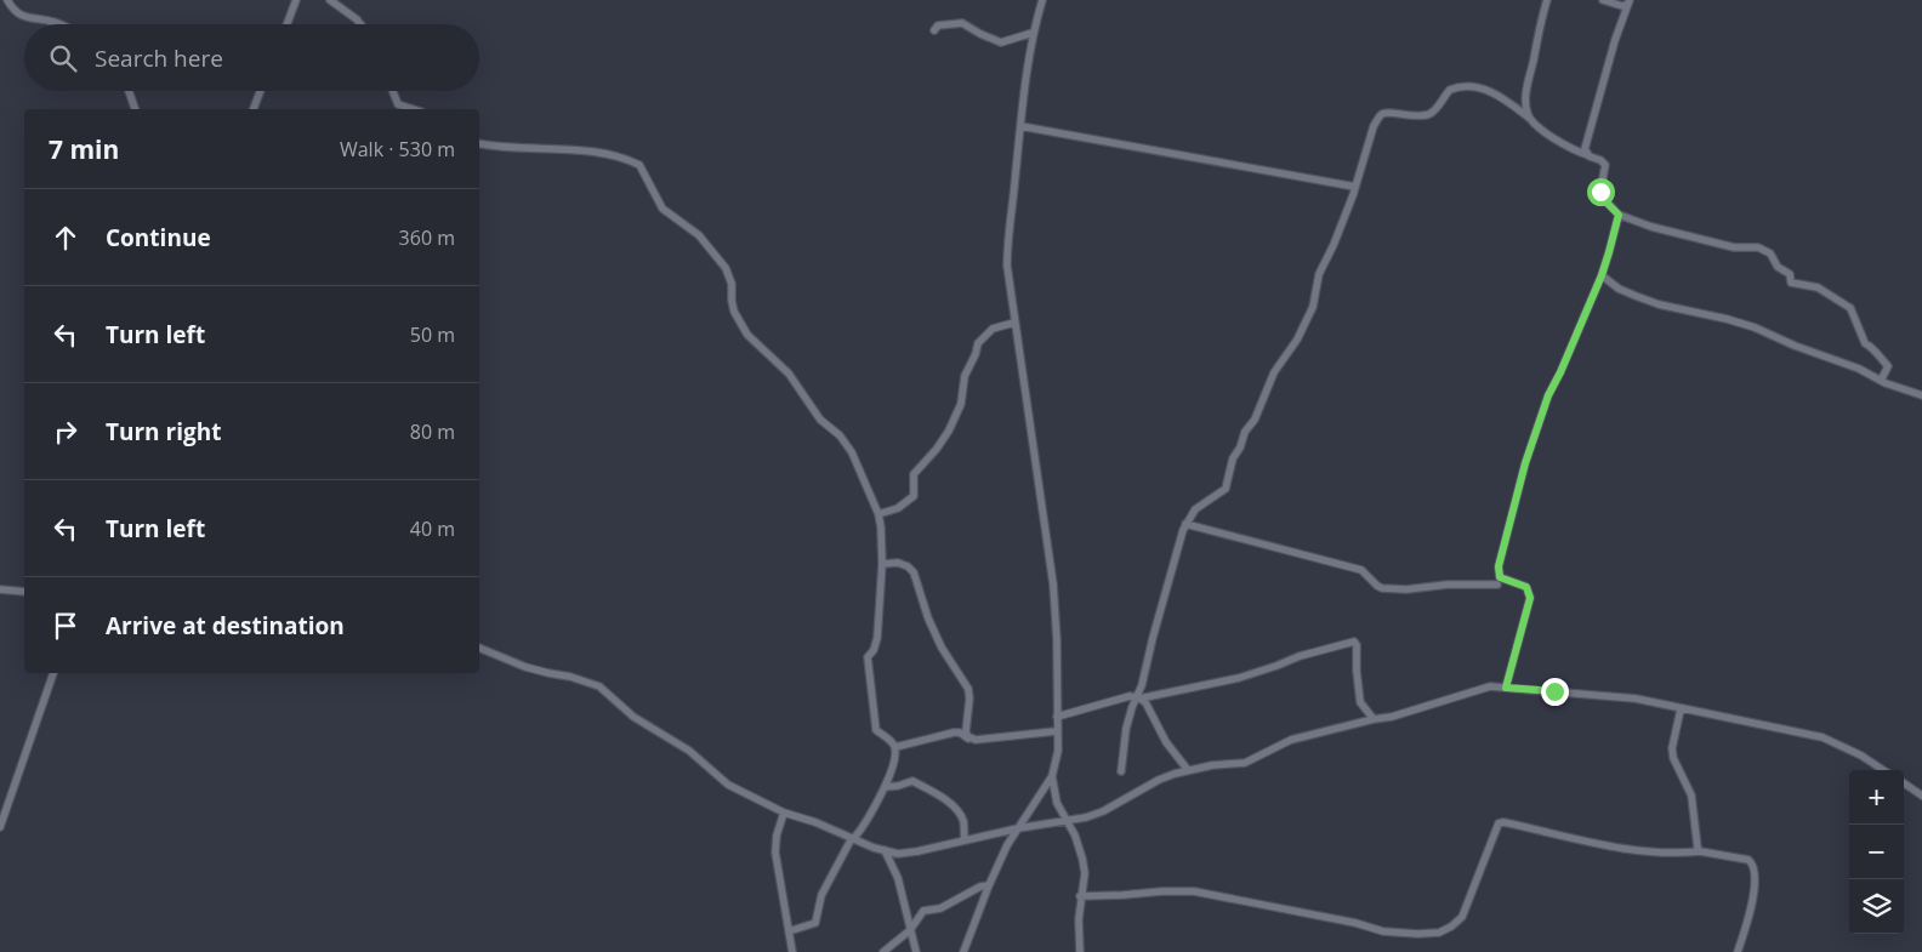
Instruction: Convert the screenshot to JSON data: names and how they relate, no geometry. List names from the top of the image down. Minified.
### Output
{"page":{"search":"Search here","heading":["7 min","Walk · 530 m"],"list":[["Continue","360 m"],["Turn left","50 m"],["Turn right","80 m"],["Turn left","40 m"],"Arrive at destination"],"map_buttons":["+","−"]}}
